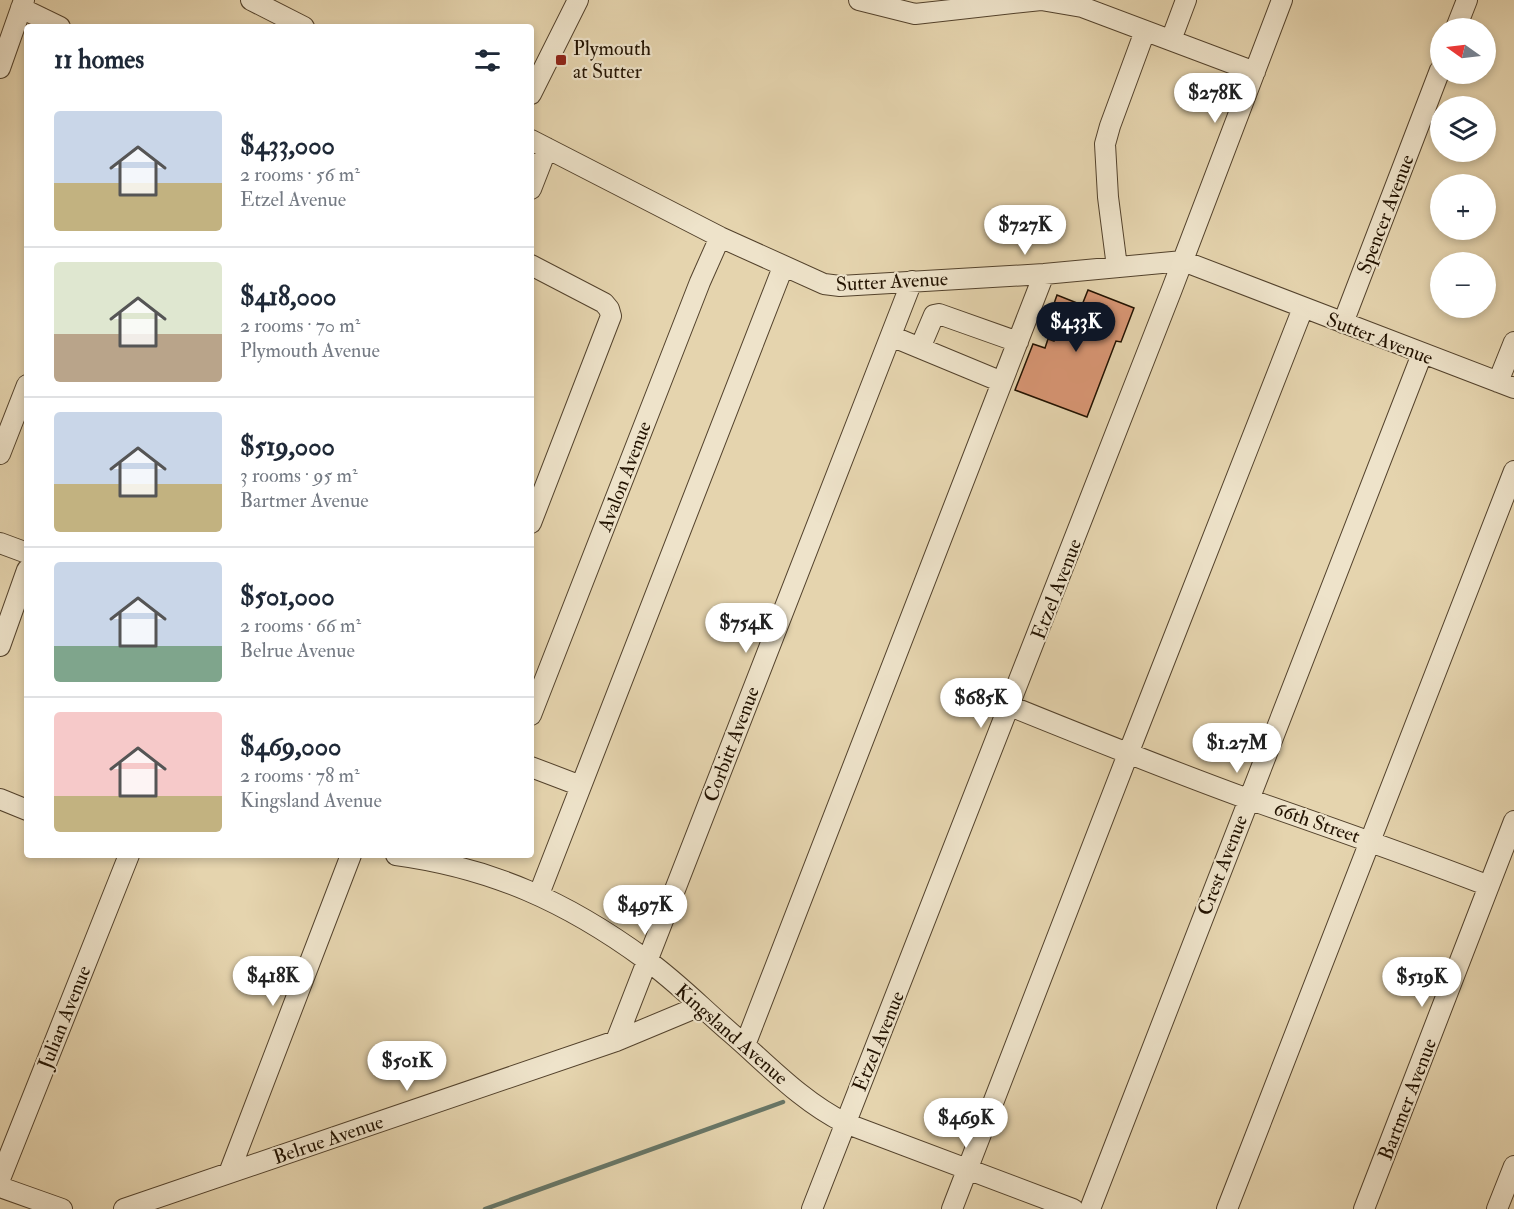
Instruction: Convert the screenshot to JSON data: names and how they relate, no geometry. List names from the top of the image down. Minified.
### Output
{"streets":{"street":["Spencer Avenue","Sutter Avenue","Avalon Avenue","Etzel Avenue","Corbitt Avenue","66th Street","Crest Avenue","Julian Avenue","Kingsland Avenue","Bartmer Avenue","Belrue Avenue"]},"crossings":[["Spencer Avenue","Sutter Avenue"],["Sutter Avenue","Avalon Avenue"],["Sutter Avenue","Etzel Avenue"],["Sutter Avenue","Corbitt Avenue"],["Sutter Avenue","Crest Avenue"],["Etzel Avenue","66th Street"],["Etzel Avenue","Kingsland Avenue"],["Corbitt Avenue","Kingsland Avenue"],["Corbitt Avenue","Belrue Avenue"],["66th Street","Crest Avenue"],["66th Street","Bartmer Avenue"],["Kingsland Avenue","Belrue Avenue"]],"places":{"transit":["Plymouth at Sutter"]},"north":"left","page":{"map_buttons":["+","−"],"heading":"11 homes","price":["$278K","$727K","$433K","$754K","$685K","$1.27M","$497K","$418K","$519K","$501K","$469K"],"list":[{"name":"$433,000","note":"2 rooms · 56 m² · Etzel Avenue"},{"name":"$418,000","note":"2 rooms · 70 m² · Plymouth Avenue"},{"name":"$519,000","note":"3 rooms · 95 m² · Bartmer Avenue"},{"name":"$501,000","note":"2 rooms · 66 m² · Belrue Avenue"},{"name":"$469,000","note":"2 rooms · 78 m² · Kingsland Avenue"}]}}
